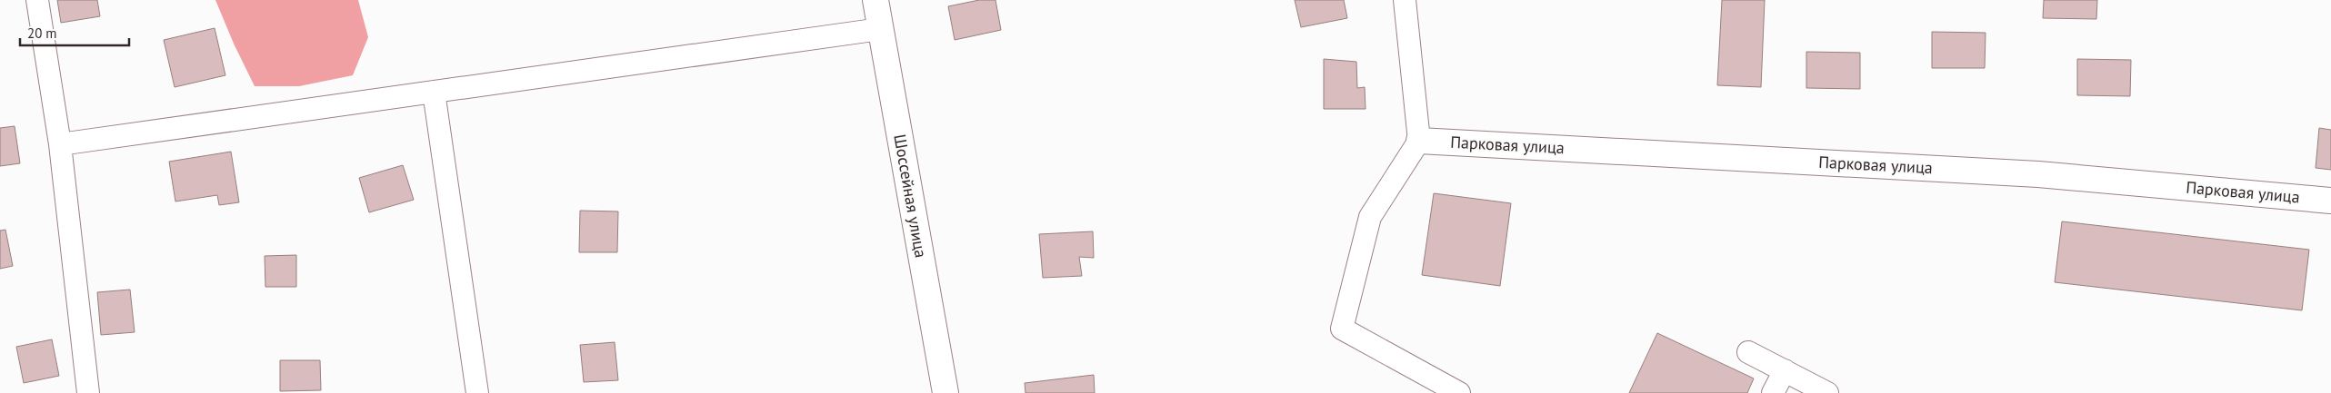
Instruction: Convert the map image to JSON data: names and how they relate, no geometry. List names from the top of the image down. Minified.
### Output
{"streets":{"street":["Парковая улица","Шоссейная улица"]},"scale_bar":"20 m"}
